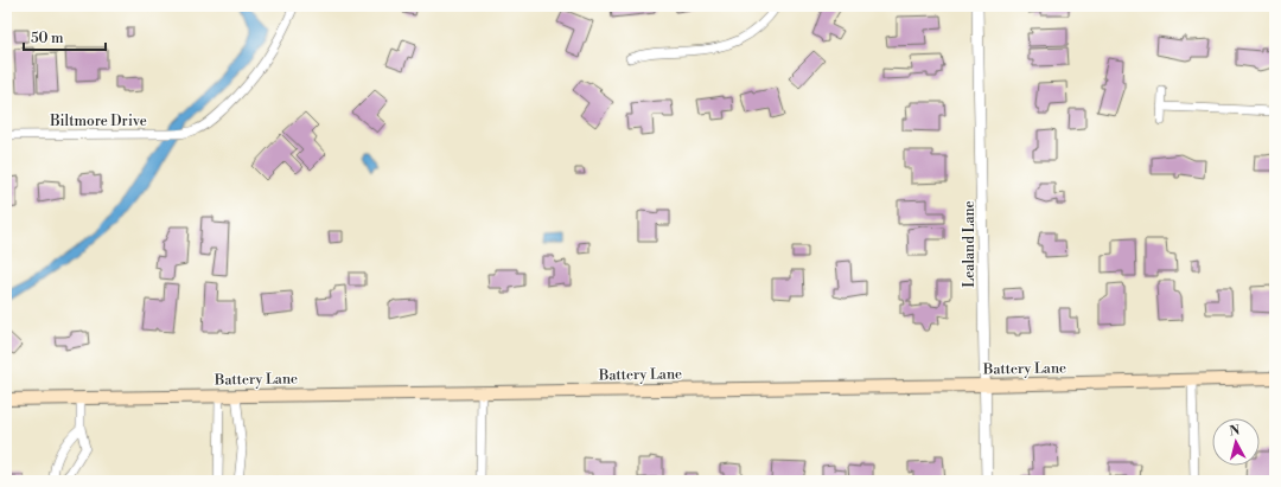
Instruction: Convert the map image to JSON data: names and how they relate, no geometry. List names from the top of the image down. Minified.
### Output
{"streets":{"main road":["Battery Lane"],"street":["Biltmore Drive","Lealand Lane"]},"crossings":[["Lealand Lane","Battery Lane"]],"scale_bar":"50 m","north":"top"}
